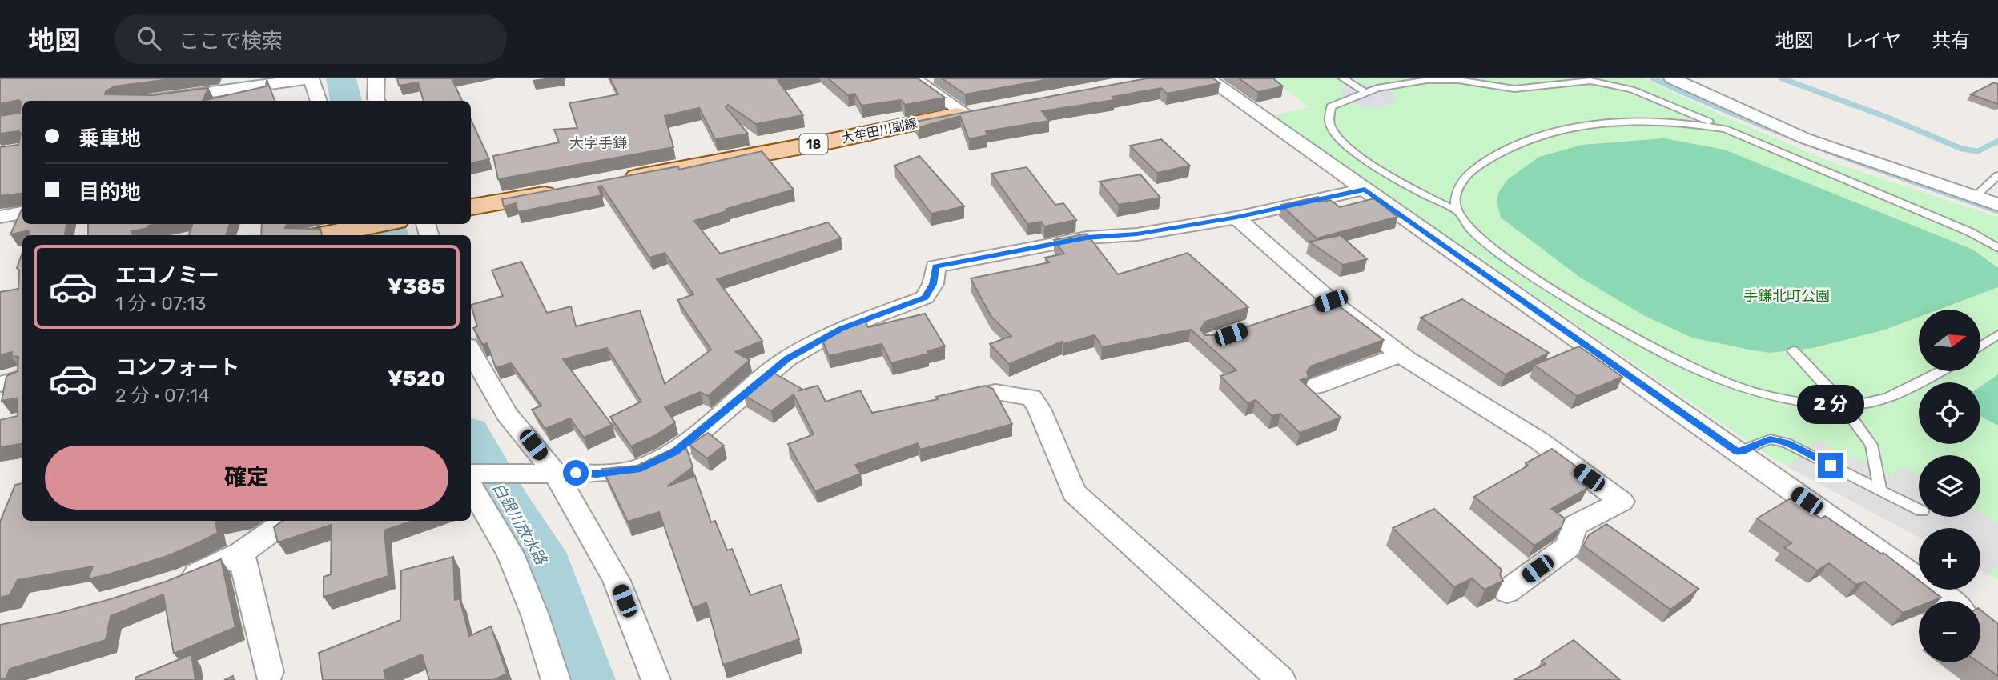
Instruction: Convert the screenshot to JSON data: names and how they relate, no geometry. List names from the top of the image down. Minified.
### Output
{"streets":{"main road":["大牟田川副線","18"]},"districts":["大字手鎌"],"water":["白銀川放水路"],"parks":["手鎌北町公園"],"north":"right","page":{"header":"地図","search":"ここで検索","nav":["地図","レイヤ","共有"],"banner":["乗車地","目的地"],"list":[{"name":"エコノミー","note":"1 分 · 07:13","value":"¥385"},{"name":"コンフォート","note":"2 分 · 07:14","value":"¥520"}],"map_buttons":["+","−"],"bubble":"2 分","buttons":"確定"}}
